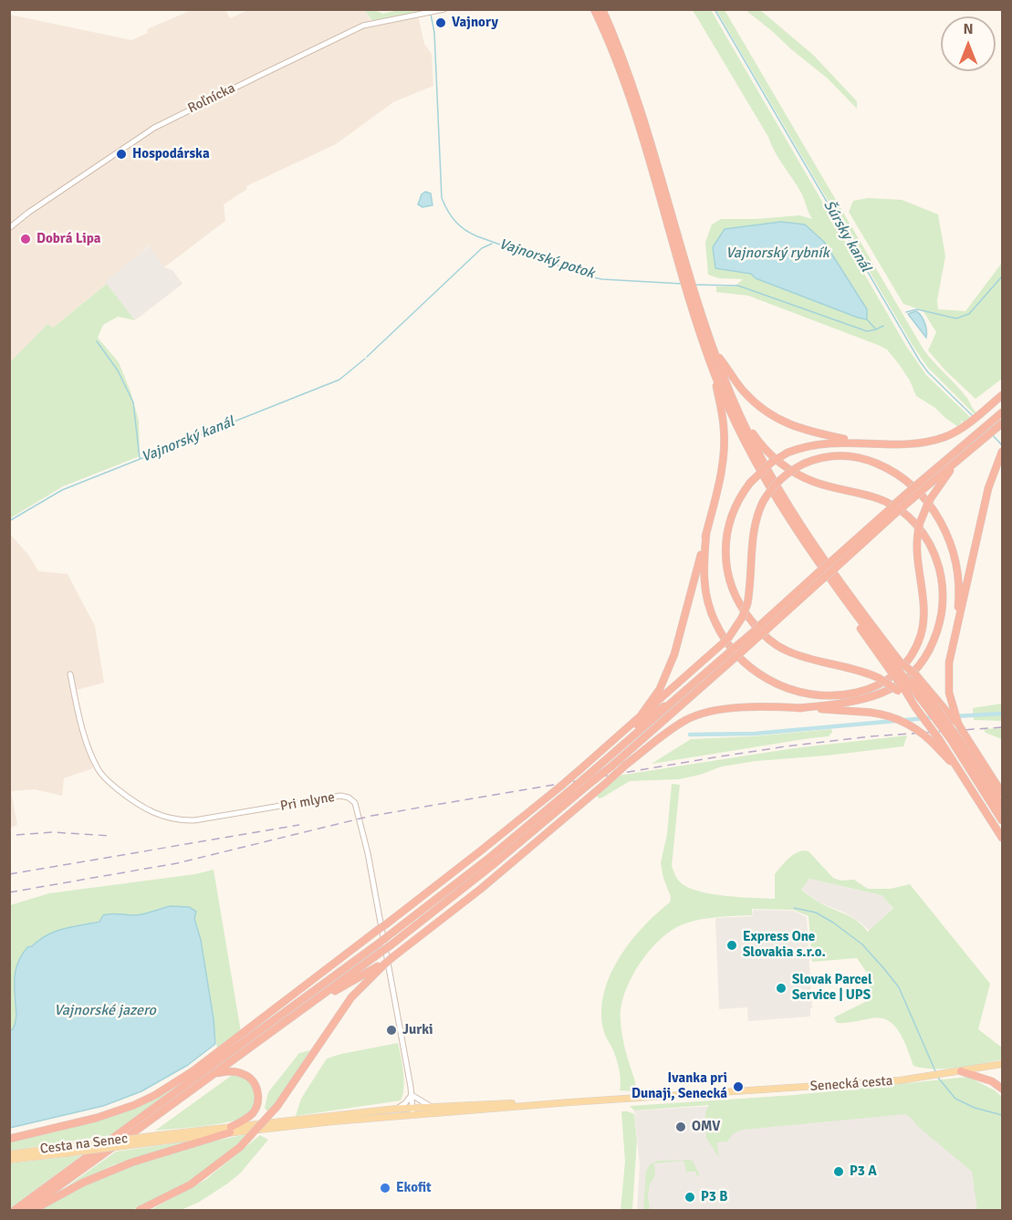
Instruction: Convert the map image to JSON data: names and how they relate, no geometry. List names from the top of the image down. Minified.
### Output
{"streets":{"main road":["Senecká cesta","Cesta na Senec"],"street":["Roľnícka","Pri mlyne"]},"water":["Šúrsky kanál","Vajnorský rybník","Vajnorský potok","Vajnorský kanál","Vajnorské jazero"],"places":["Vajnory","Hospodárska","Dobrá Lipa","Express One Slovakia s.r.o.","Slovak Parcel Service | UPS","Jurki","Ivanka pri Dunaji, Senecká","OMV","P3 A","Ekofit","P3 B"],"north":"top"}
